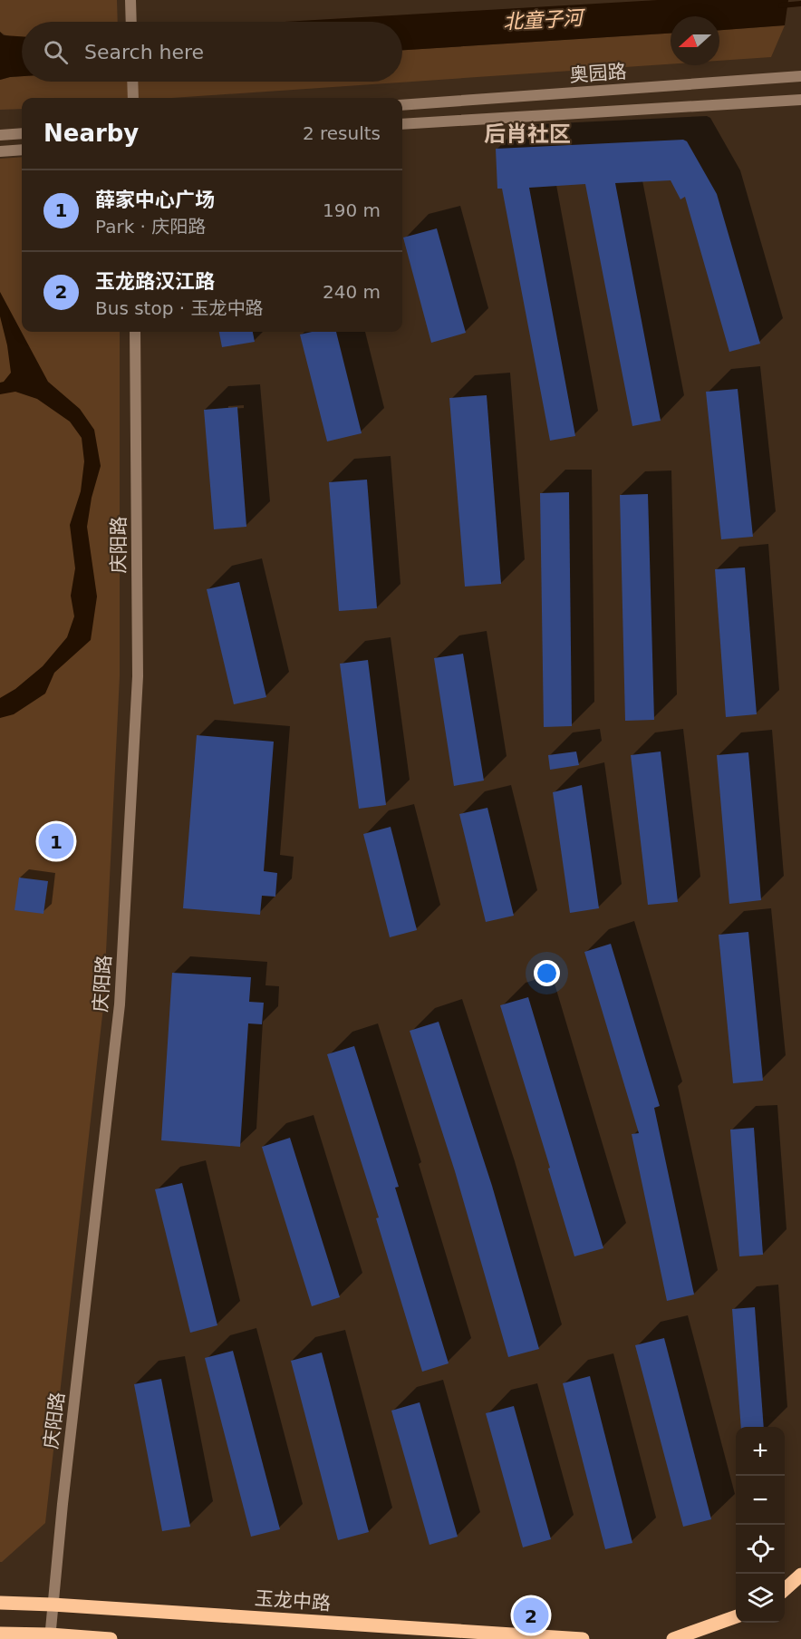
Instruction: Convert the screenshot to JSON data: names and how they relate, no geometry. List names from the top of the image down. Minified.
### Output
{"streets":{"main road":["玉龙中路"],"street":["奥园路","庆阳路"]},"crossings":[["庆阳路","玉龙中路"]],"districts":["后肖社区"],"water":["北童子河"],"north":"left","page":{"search":"Search here","heading":["Nearby","2 results"],"list":[{"mark":"1","name":"薛家中心广场","note":"Park · 庆阳路","value":"190 m"},{"mark":"2","name":"玉龙路汉江路","note":"Bus stop · 玉龙中路","value":"240 m"}],"pins":["1","2"],"map_buttons":["+","−"]}}
